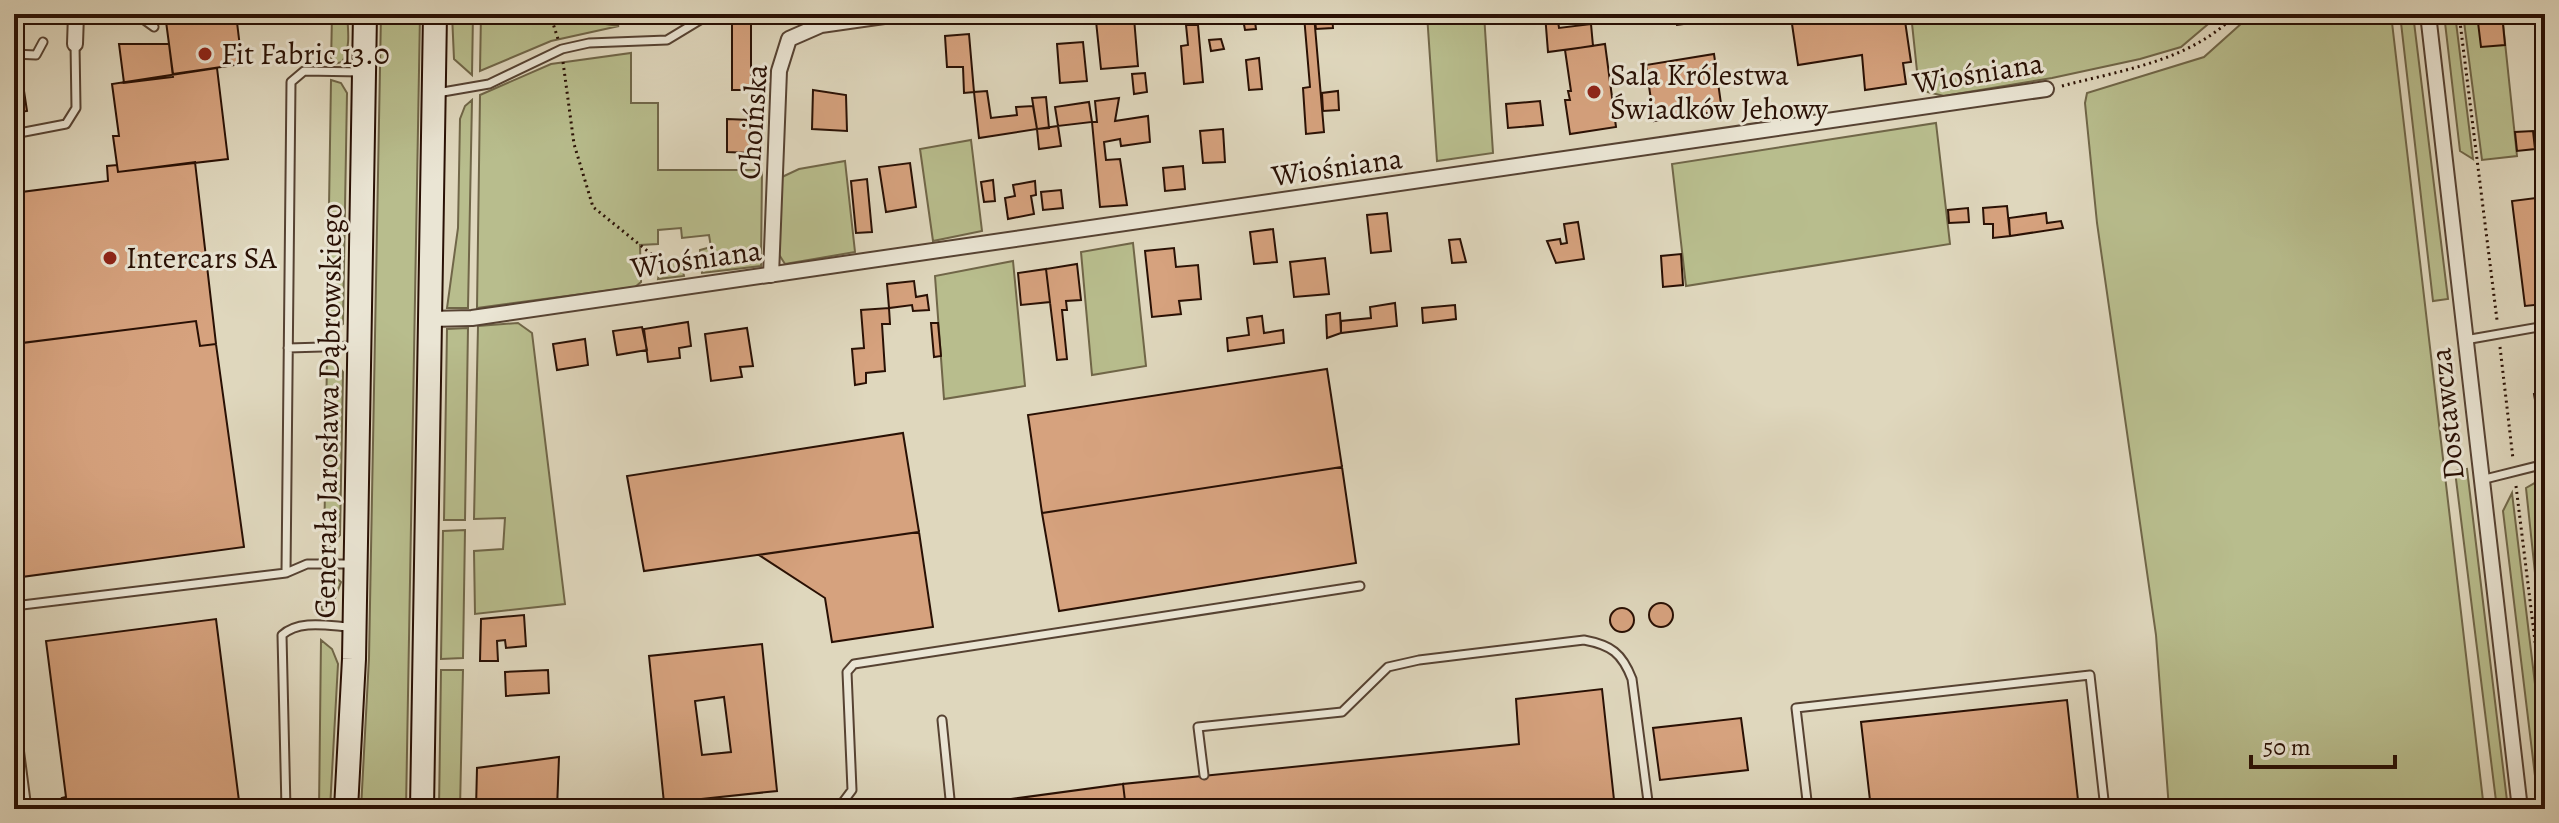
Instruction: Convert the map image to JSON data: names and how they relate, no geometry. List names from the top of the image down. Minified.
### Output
{"streets":{"main road":["Generała Jarosława Dąbrowskiego"],"street":["Wiośniana","Choińska","Dostawcza"]},"crossings":[["Wiośniana","Choińska"]],"places":["Fit Fabric 13.0","Sala Królestwa Świadków Jehowy","Intercars SA"],"scale_bar":"50 m"}
